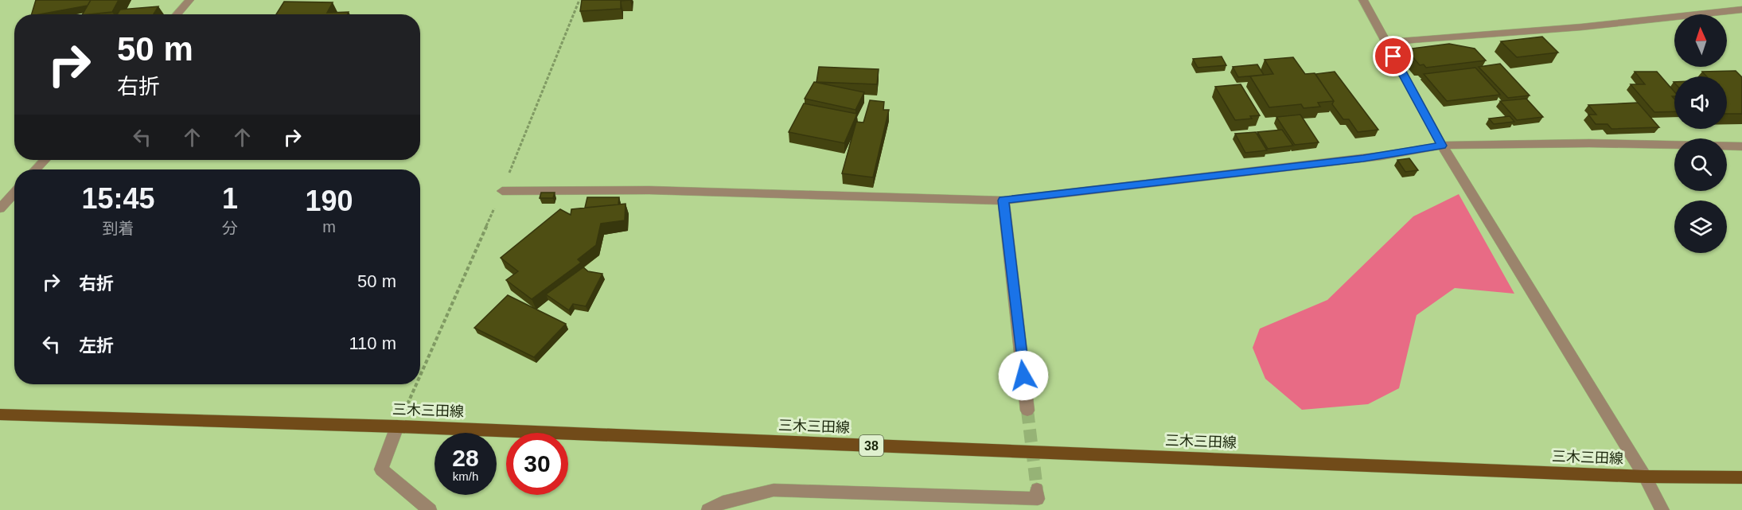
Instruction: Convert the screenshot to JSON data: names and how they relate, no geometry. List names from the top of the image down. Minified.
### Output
{"streets":{"main road":["三木三田線","38"]},"north":"top","page":{"turn":["50 m","右折"],"eta":["15:45","到着","1","分","190","m"],"list":[{"name":"右折","value":"50 m"},{"name":"左折","value":"110 m"}],"speed":"28 km/h","limit":"30"}}
